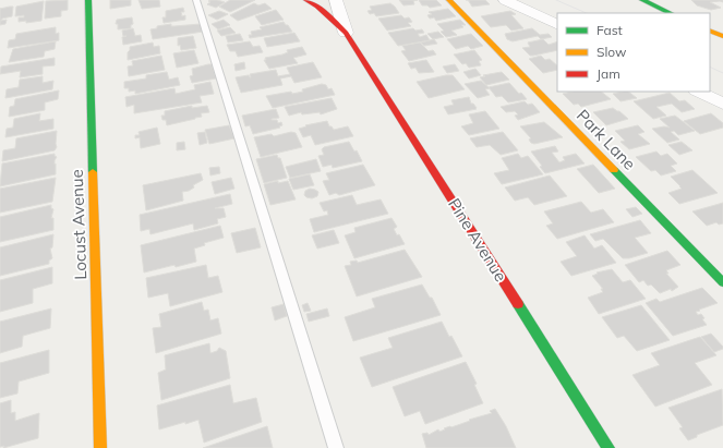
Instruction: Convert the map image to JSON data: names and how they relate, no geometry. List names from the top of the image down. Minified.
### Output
{"streets":{"street":["Park Lane","Locust Avenue","Pine Avenue"]},"legend":["Fast","Slow","Jam"]}
